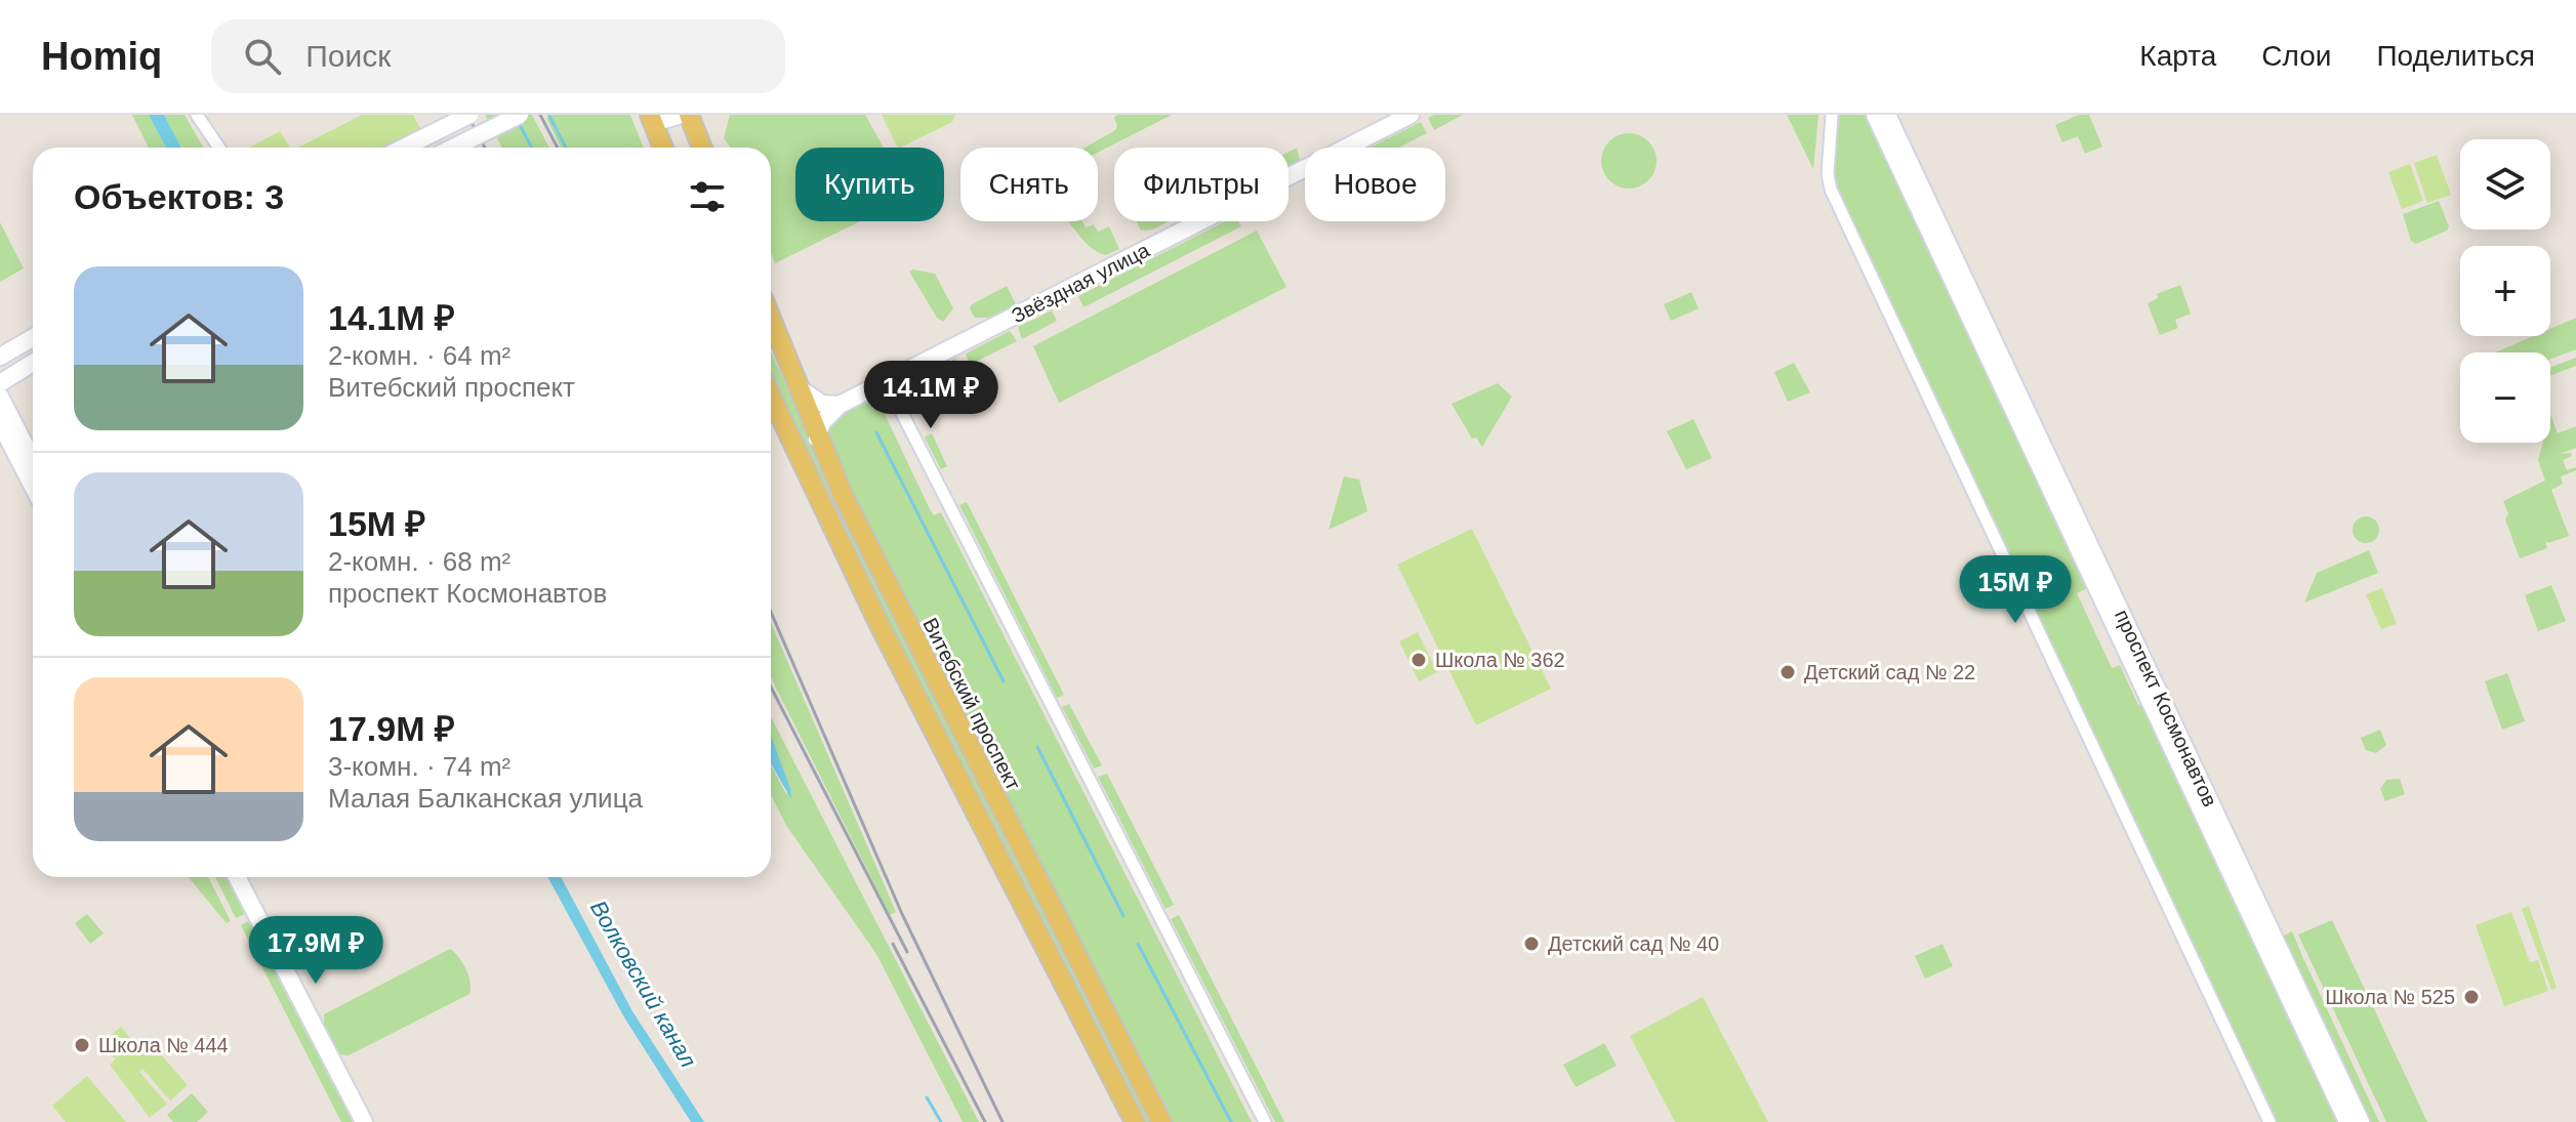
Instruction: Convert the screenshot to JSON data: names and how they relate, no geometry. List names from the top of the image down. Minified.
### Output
{"streets":{"main road":["Витебский проспект"],"street":["Звёздная улица","проспект Космонавтов"]},"water":["Волковский канал"],"places":["Школа № 362","Детский сад № 22","Детский сад № 40","Школа № 525","Школа № 444"],"page":{"header":"Homiq","search":"Поиск","nav":["Карта","Слои","Поделиться"],"map_buttons":["+","−"],"chip":["Купить","Снять","Фильтры","Новое"],"heading":"Объектов: 3","list":[{"name":"14.1M ₽","note":"2-комн. · 64 m² · Витебский проспект"},{"name":"15M ₽","note":"2-комн. · 68 m² · проспект Космонавтов"},{"name":"17.9M ₽","note":"3-комн. · 74 m² · Малая Балканская улица"}],"price":["14.1M ₽","15M ₽","17.9M ₽"]}}
